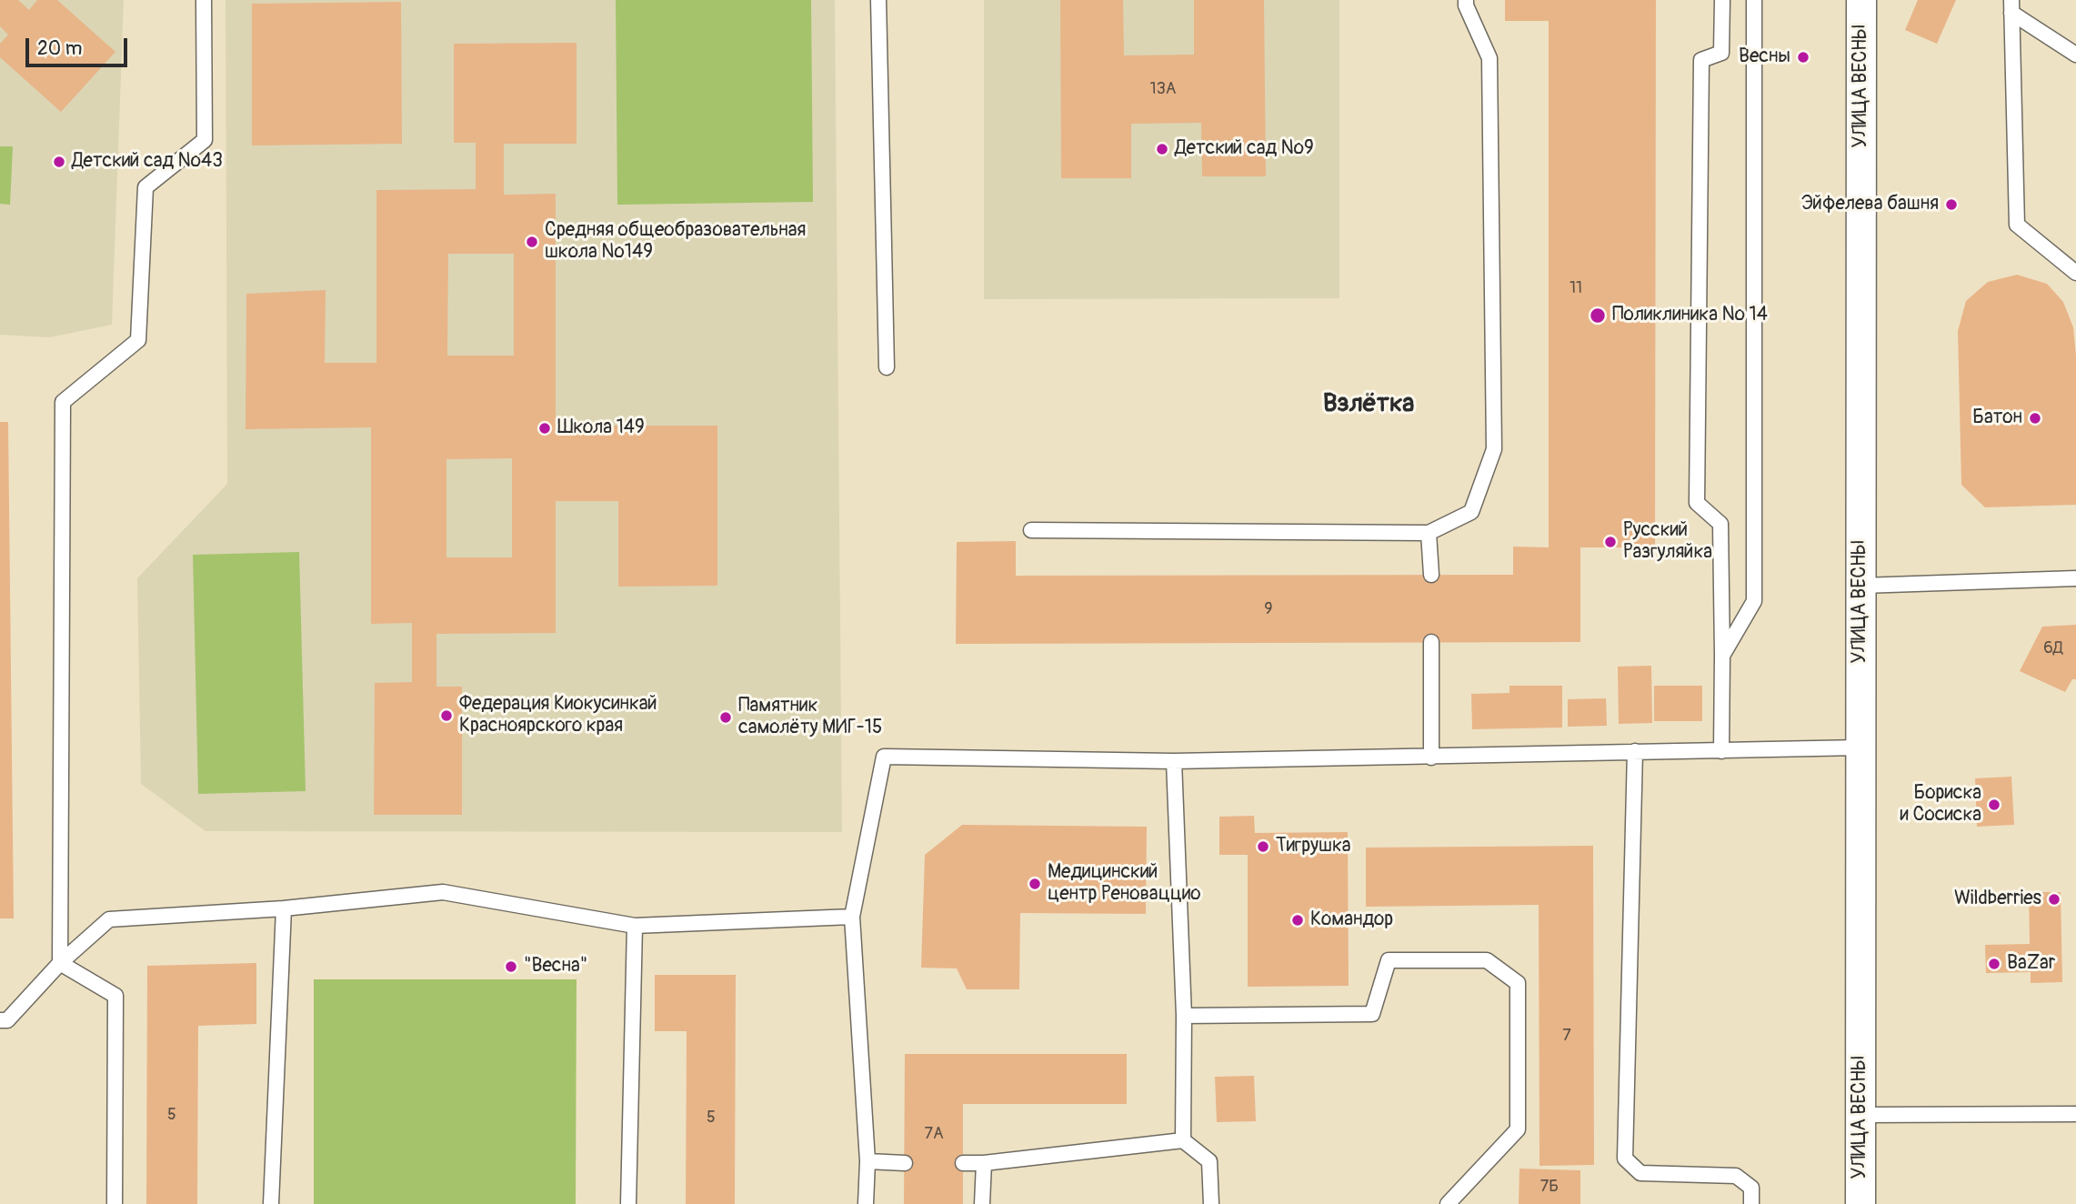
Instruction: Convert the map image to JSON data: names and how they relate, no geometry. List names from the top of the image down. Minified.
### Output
{"streets":{"street":["УЛИЦА ВЕСНЫ"]},"districts":["Взлётка"],"places":["Весны","Детский сад №9","Детский сад №43","Эйфелева башня","Средняя общеобразовательная школа №149","Поликлиника № 14","Батон","Школа 149","Русский Разгуляйка","Федерация Киокусинкай Красноярского края","Памятник самолёту МИГ-15","Бориска и Сосиска","Тигрушка","Медицинский центр Реноваццио","Wildberries","Командор","BaZar","\"Весна\""],"house_numbers":["13А","11","9","6Д","7","5","5","7А","7Б"],"scale_bar":"20 m"}
